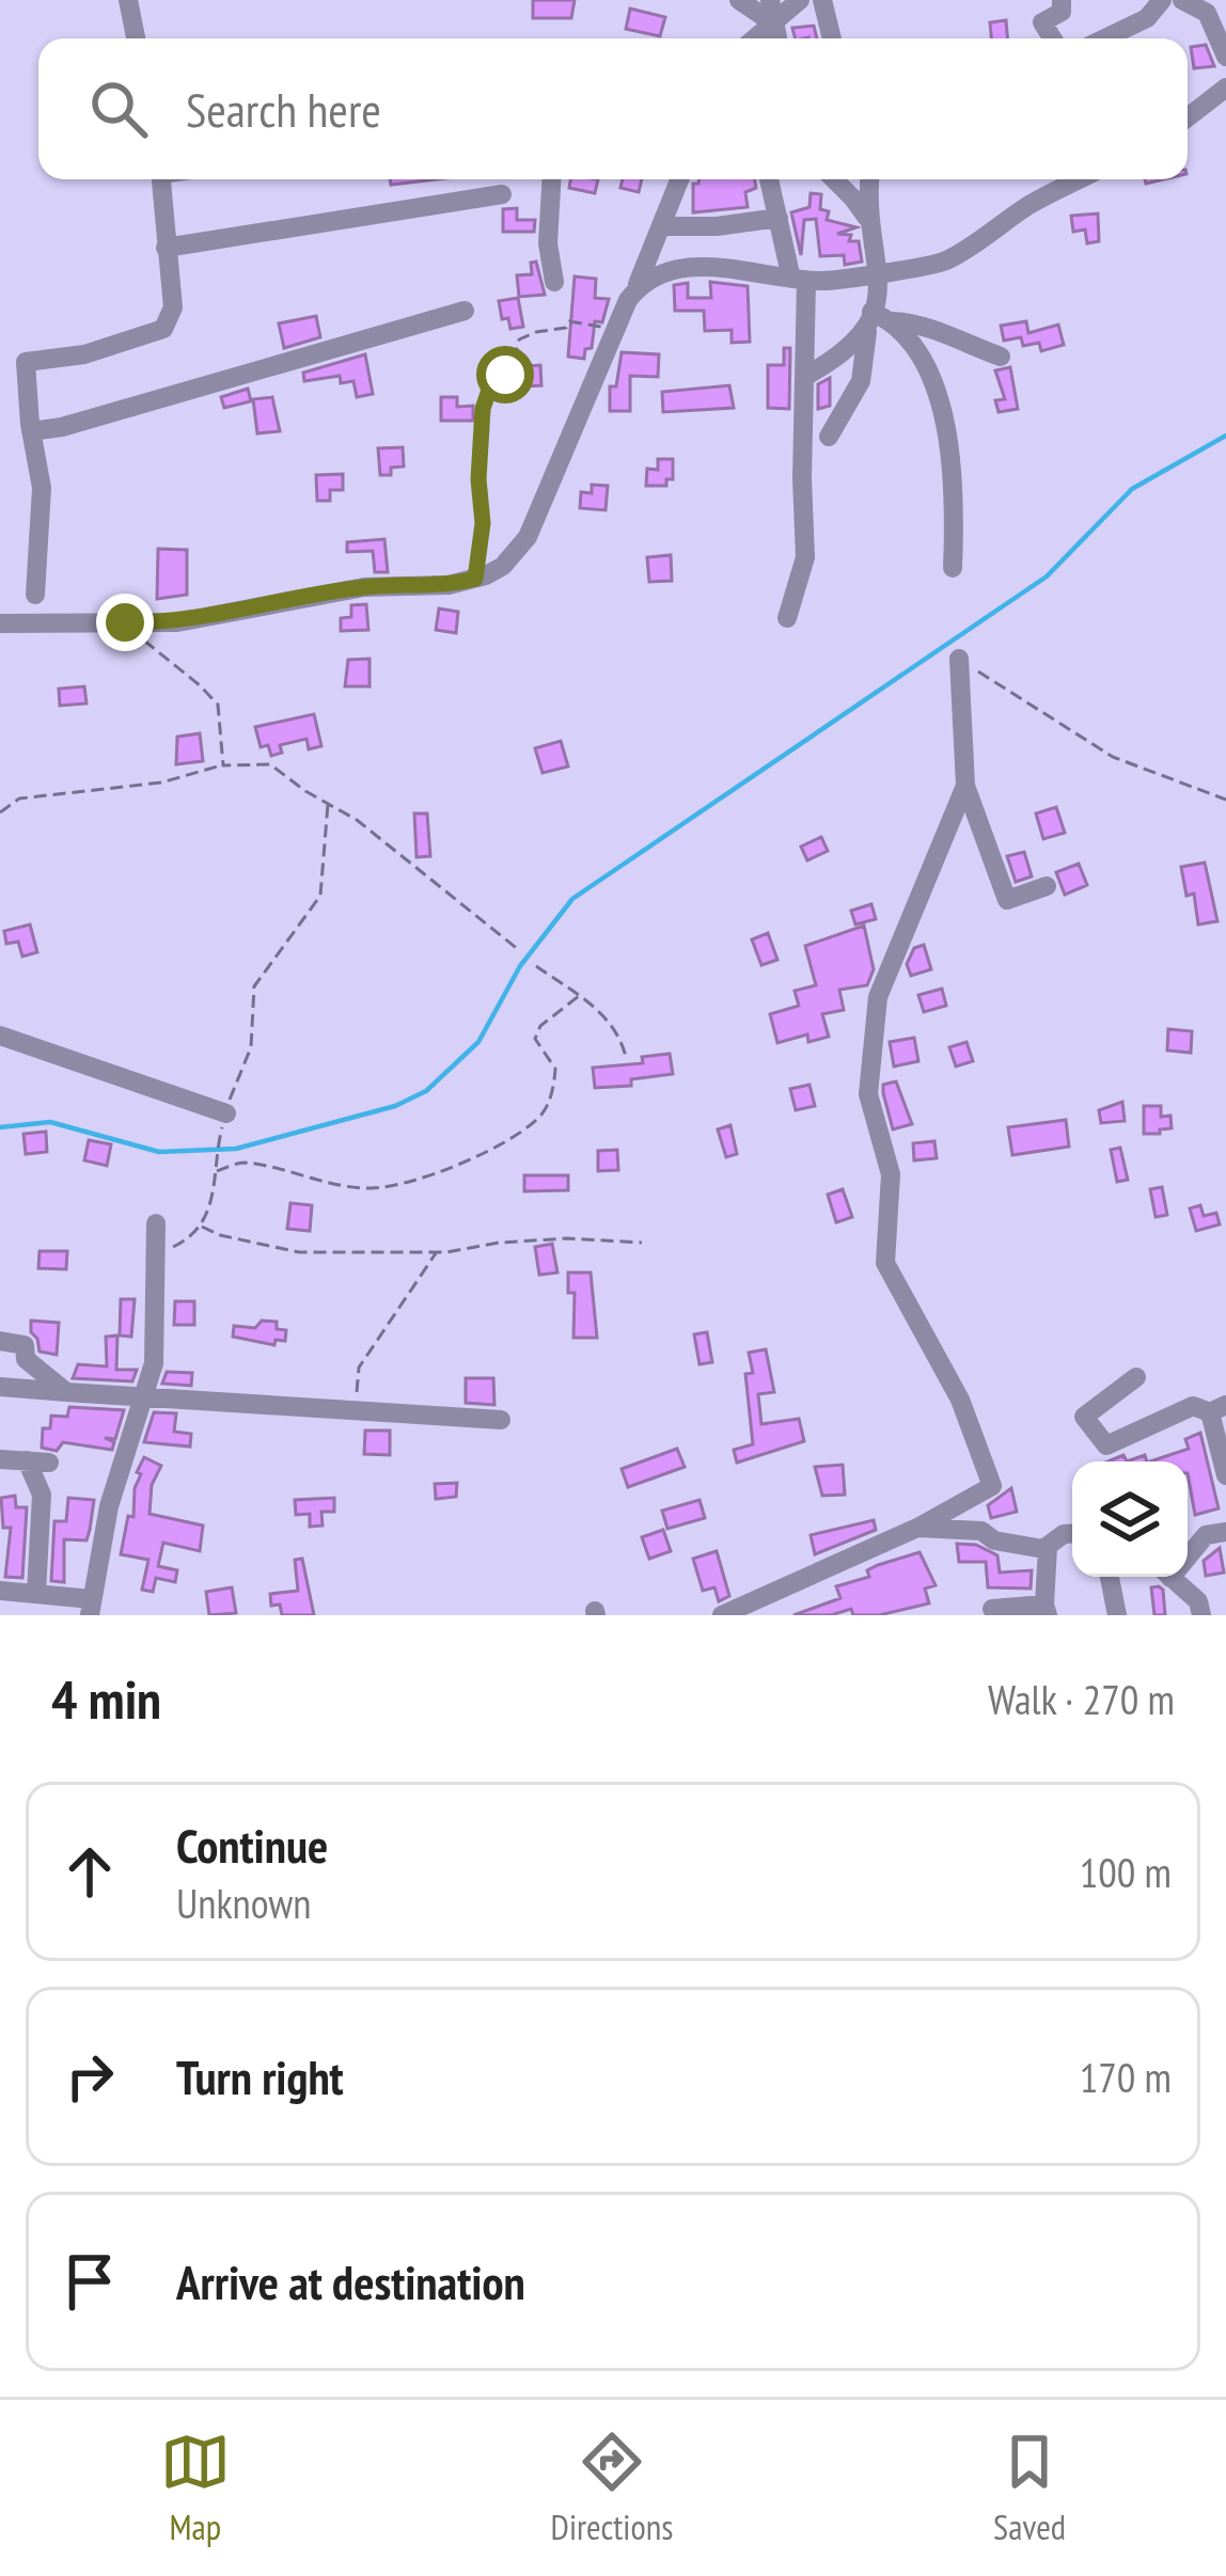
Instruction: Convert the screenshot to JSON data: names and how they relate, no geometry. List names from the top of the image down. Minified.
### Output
{"page":{"search":"Search here","heading":["4 min","Walk · 270 m"],"list":[["Continue","Unknown","100 m"],["Turn right","170 m"],"Arrive at destination"],"nav":["Map","Directions","Saved"]}}
